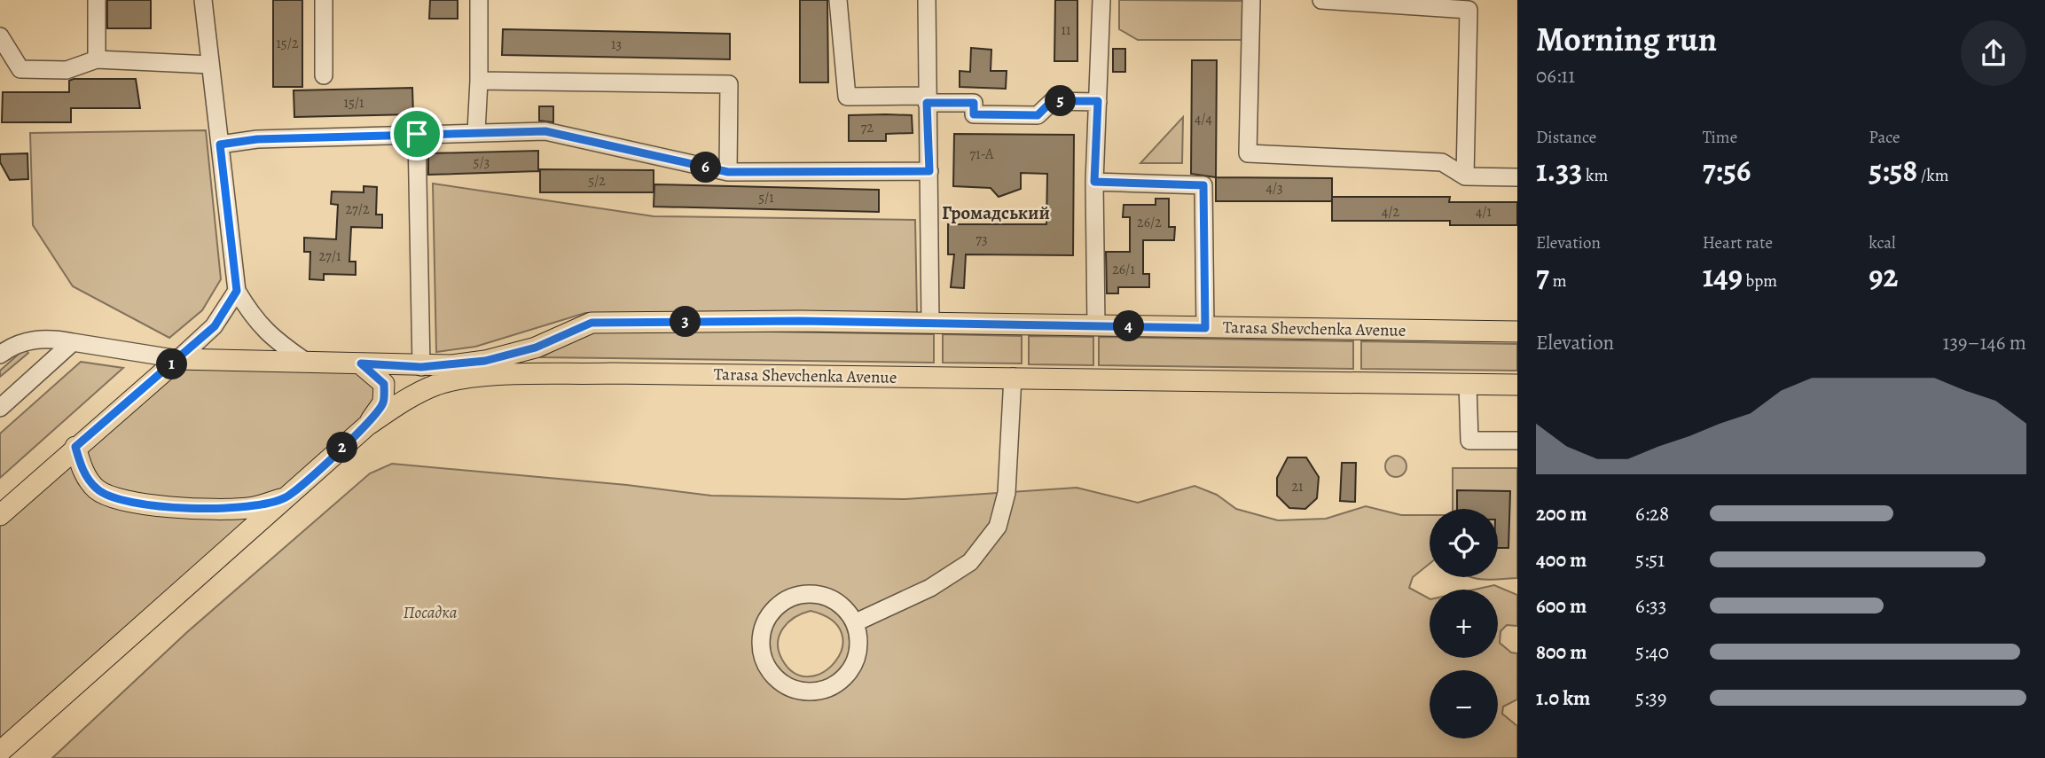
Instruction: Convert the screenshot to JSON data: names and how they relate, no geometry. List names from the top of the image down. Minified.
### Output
{"streets":{"main road":["Tarasa Shevchenka Avenue"]},"districts":["Громадський"],"parks":["Посадка"],"house_numbers":["11","15/2","13","15/1","4/4","72","71-А","5/3","5/2","4/3","5/1","27/2","4/2","4/1","26/2","73","27/1","26/1","21"],"page":{"heading":["Morning run","06:11"],"pins":["5","6","3","4","1","2"],"stats":[["Distance","1.33 km"],["Time","7:56"],["Pace","5:58 /km"],["Elevation","7 m"],["Heart rate","149 bpm"],["kcal","92"]],"chart":["Elevation","139–146 m"],"list":[{"name":"200 m","note":"6:28"},{"name":"400 m","note":"5:51"},{"name":"600 m","note":"6:33"},{"name":"800 m","note":"5:40"},{"name":"1.0 km","note":"5:39"}],"map_buttons":["+","−"]}}
